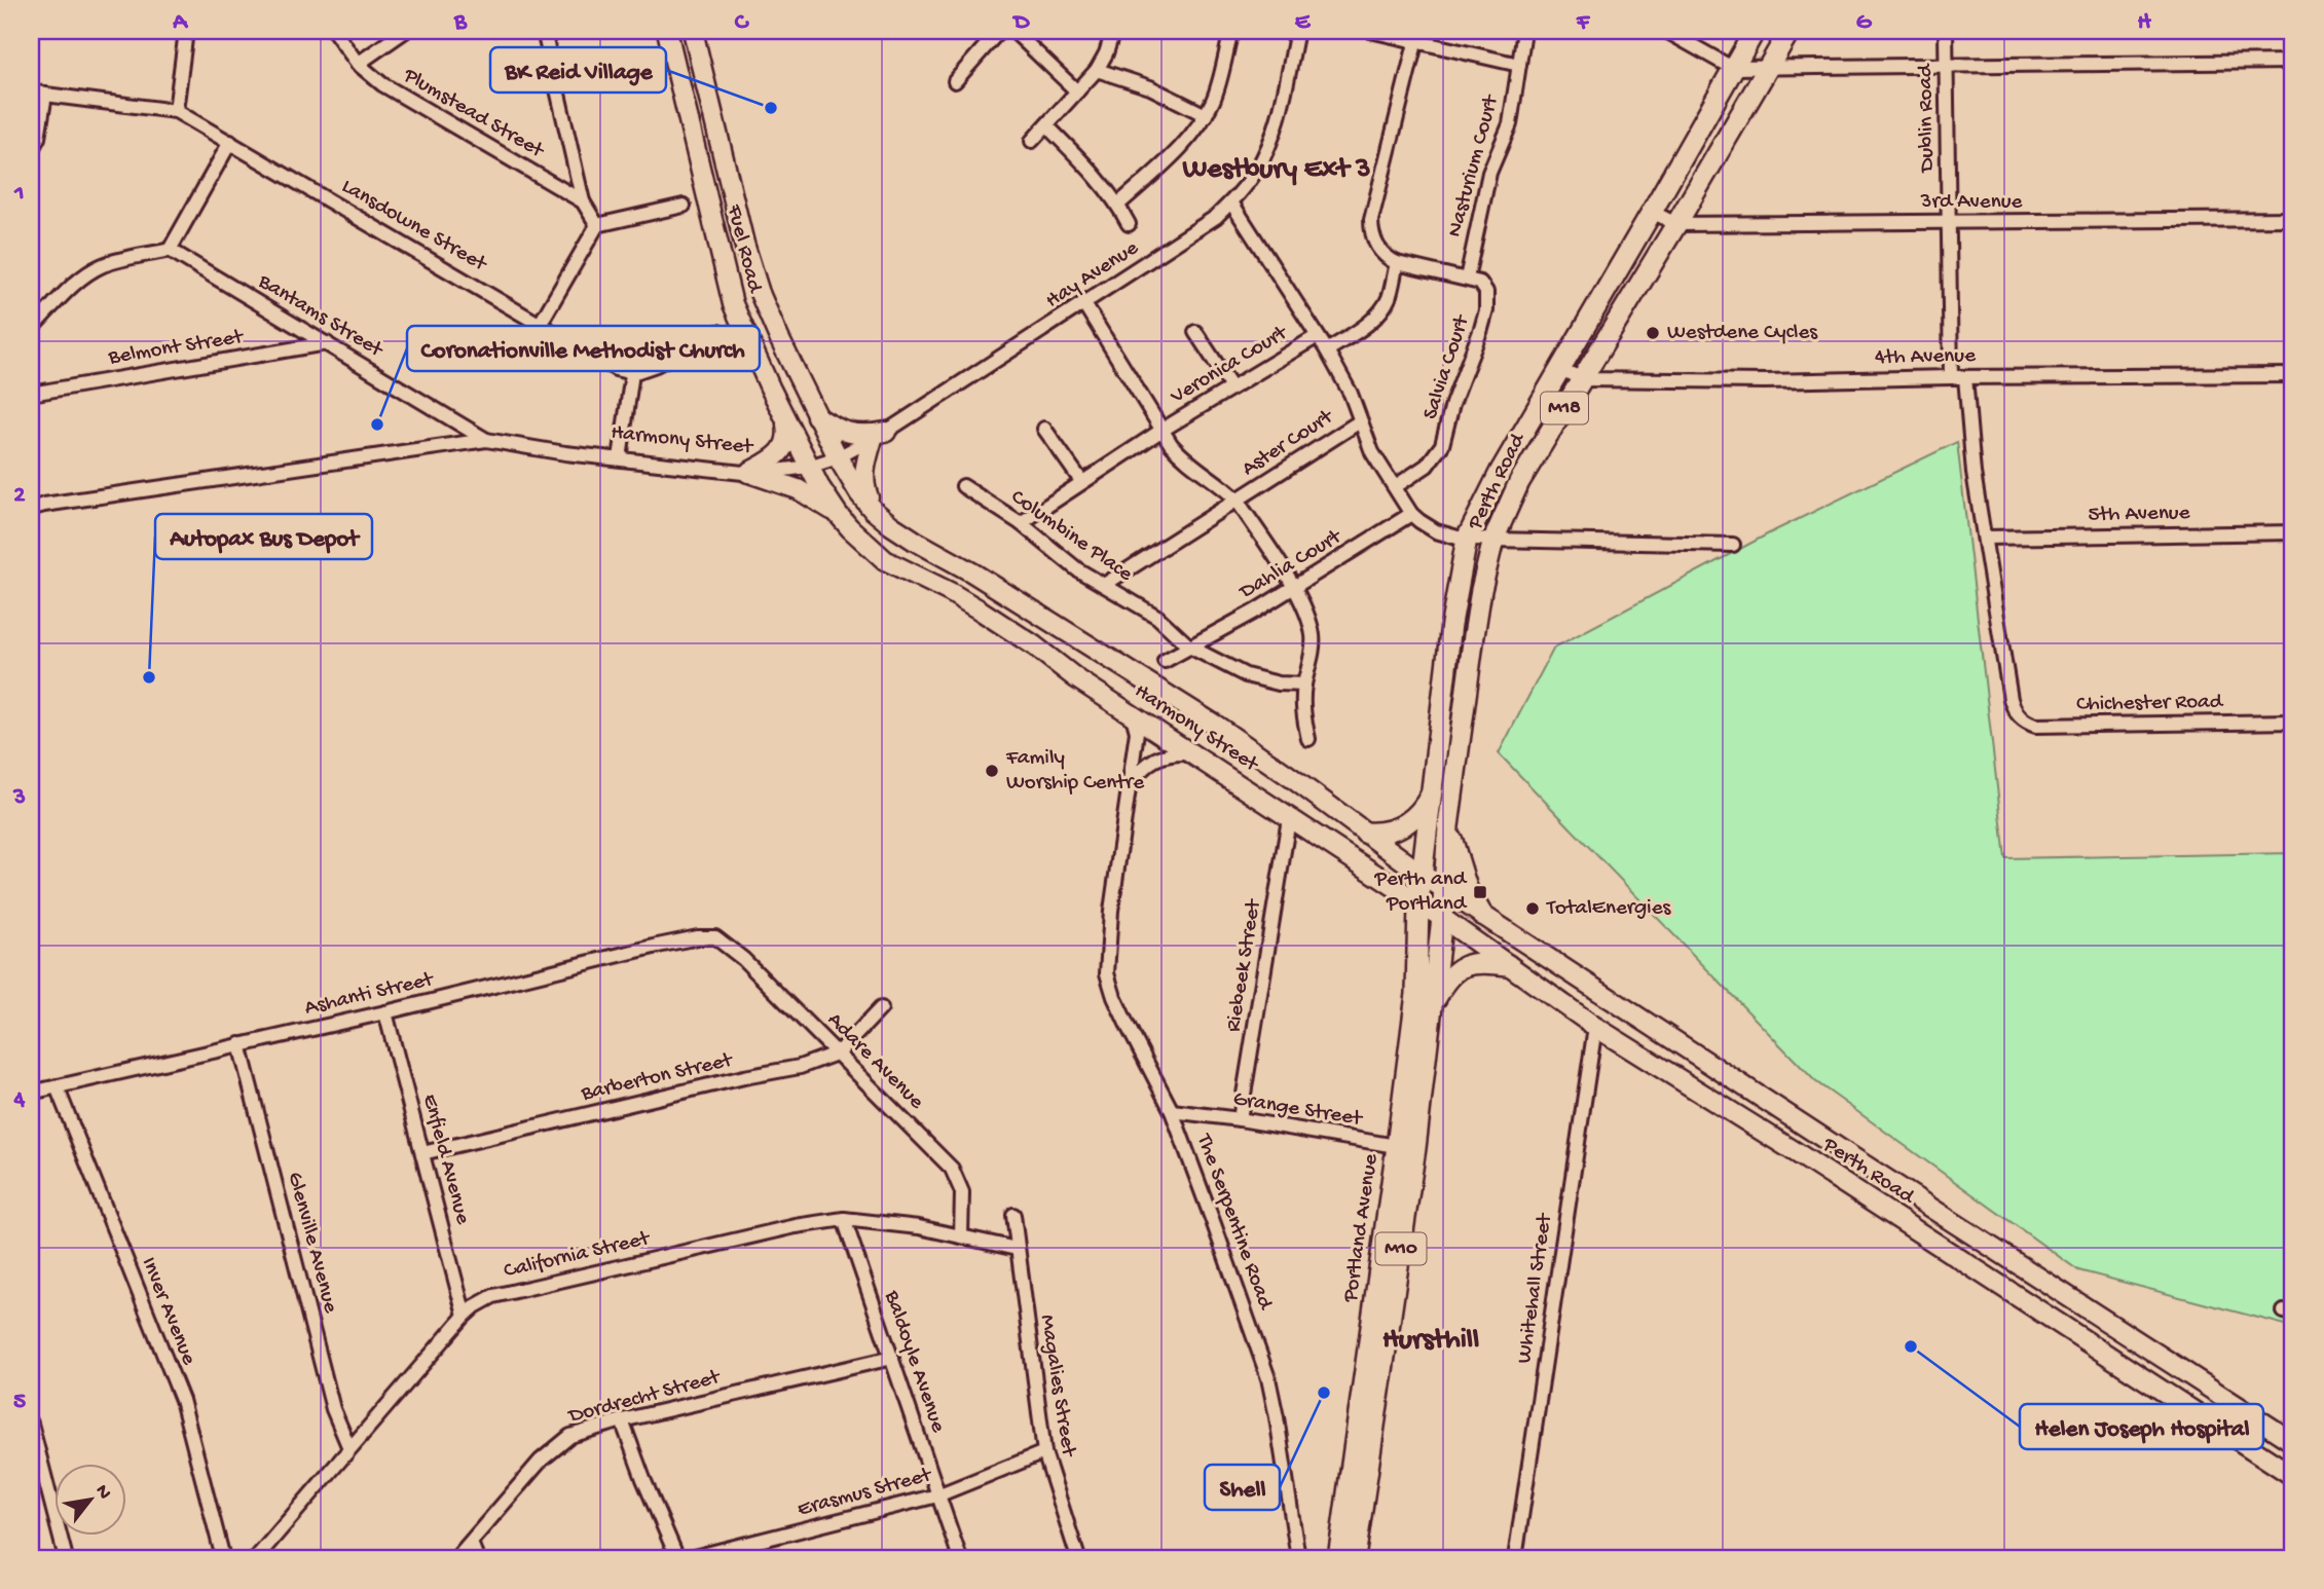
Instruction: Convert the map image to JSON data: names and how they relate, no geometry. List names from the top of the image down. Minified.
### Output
{"streets":{"main road":["Fuel Road","M18","Harmony Street","Perth Road","Portland Avenue","M10"],"street":["Plumstead Street","Dublin Road","Nasturium Court","3rd Avenue","Lansdowne Street","Hay Avenue","Bantams Street","Belmont Street","4th Avenue","Veronica Court","Salvia Court","Aster Court","5th Avenue","Columbine Place","Dahlia Court","Chichester Road","Riebeek Street","Ashanti Street","Adare Avenue","Barberton Street","Grange Street","Enfield Avenue","The Serpentine Road","Glenville Avenue","California Street","Whitehall Street","Inver Avenue","Baldoyle Avenue","Magalies Street","Dordrecht Street","Erasmus Street"]},"crossings":[["Dublin Road","3rd Avenue"],["Dublin Road","4th Avenue"],["Nasturium Court","Salvia Court"],["3rd Avenue","Perth Road"],["Fuel Road","Hay Avenue"],["Fuel Road","Harmony Street"],["Hay Avenue","Harmony Street"],["Bantams Street","Belmont Street"],["Bantams Street","Harmony Street"],["4th Avenue","Perth Road"],["Veronica Court","Columbine Place"],["Harmony Street","Perth Road"],["Harmony Street","Riebeek Street"],["Harmony Street","The Serpentine Road"],["Harmony Street","Portland Avenue"],["Aster Court","Columbine Place"],["Perth Road","Portland Avenue"],["Perth Road","Whitehall Street"],["5th Avenue","Chichester Road"],["Columbine Place","Dahlia Court"],["Riebeek Street","Grange Street"],["Ashanti Street","Adare Avenue"],["Ashanti Street","Enfield Avenue"],["Ashanti Street","Glenville Avenue"],["Ashanti Street","Inver Avenue"],["Adare Avenue","Barberton Street"],["Adare Avenue","California Street"],["Barberton Street","Enfield Avenue"],["Grange Street","The Serpentine Road"],["Grange Street","Portland Avenue"],["Enfield Avenue","California Street"],["Glenville Avenue","California Street"],["California Street","Baldoyle Avenue"],["California Street","Magalies Street"],["Baldoyle Avenue","Dordrecht Street"],["Baldoyle Avenue","Erasmus Street"],["Magalies Street","Erasmus Street"]],"districts":["Westbury Ext 3","Hursthill"],"places":{"other":["BK Reid Village","Westdene Cycles","Coronationville Methodist Church","Autopax Bus Depot","Family Worship Centre","TotalEnergies","Helen Joseph Hospital","Shell"],"transit":["Perth and Portland"]},"north":"top right","grid":{"columns":["A","B","C","D","E","F","G","H"],"rows":["1","2","3","4","5"]}}
